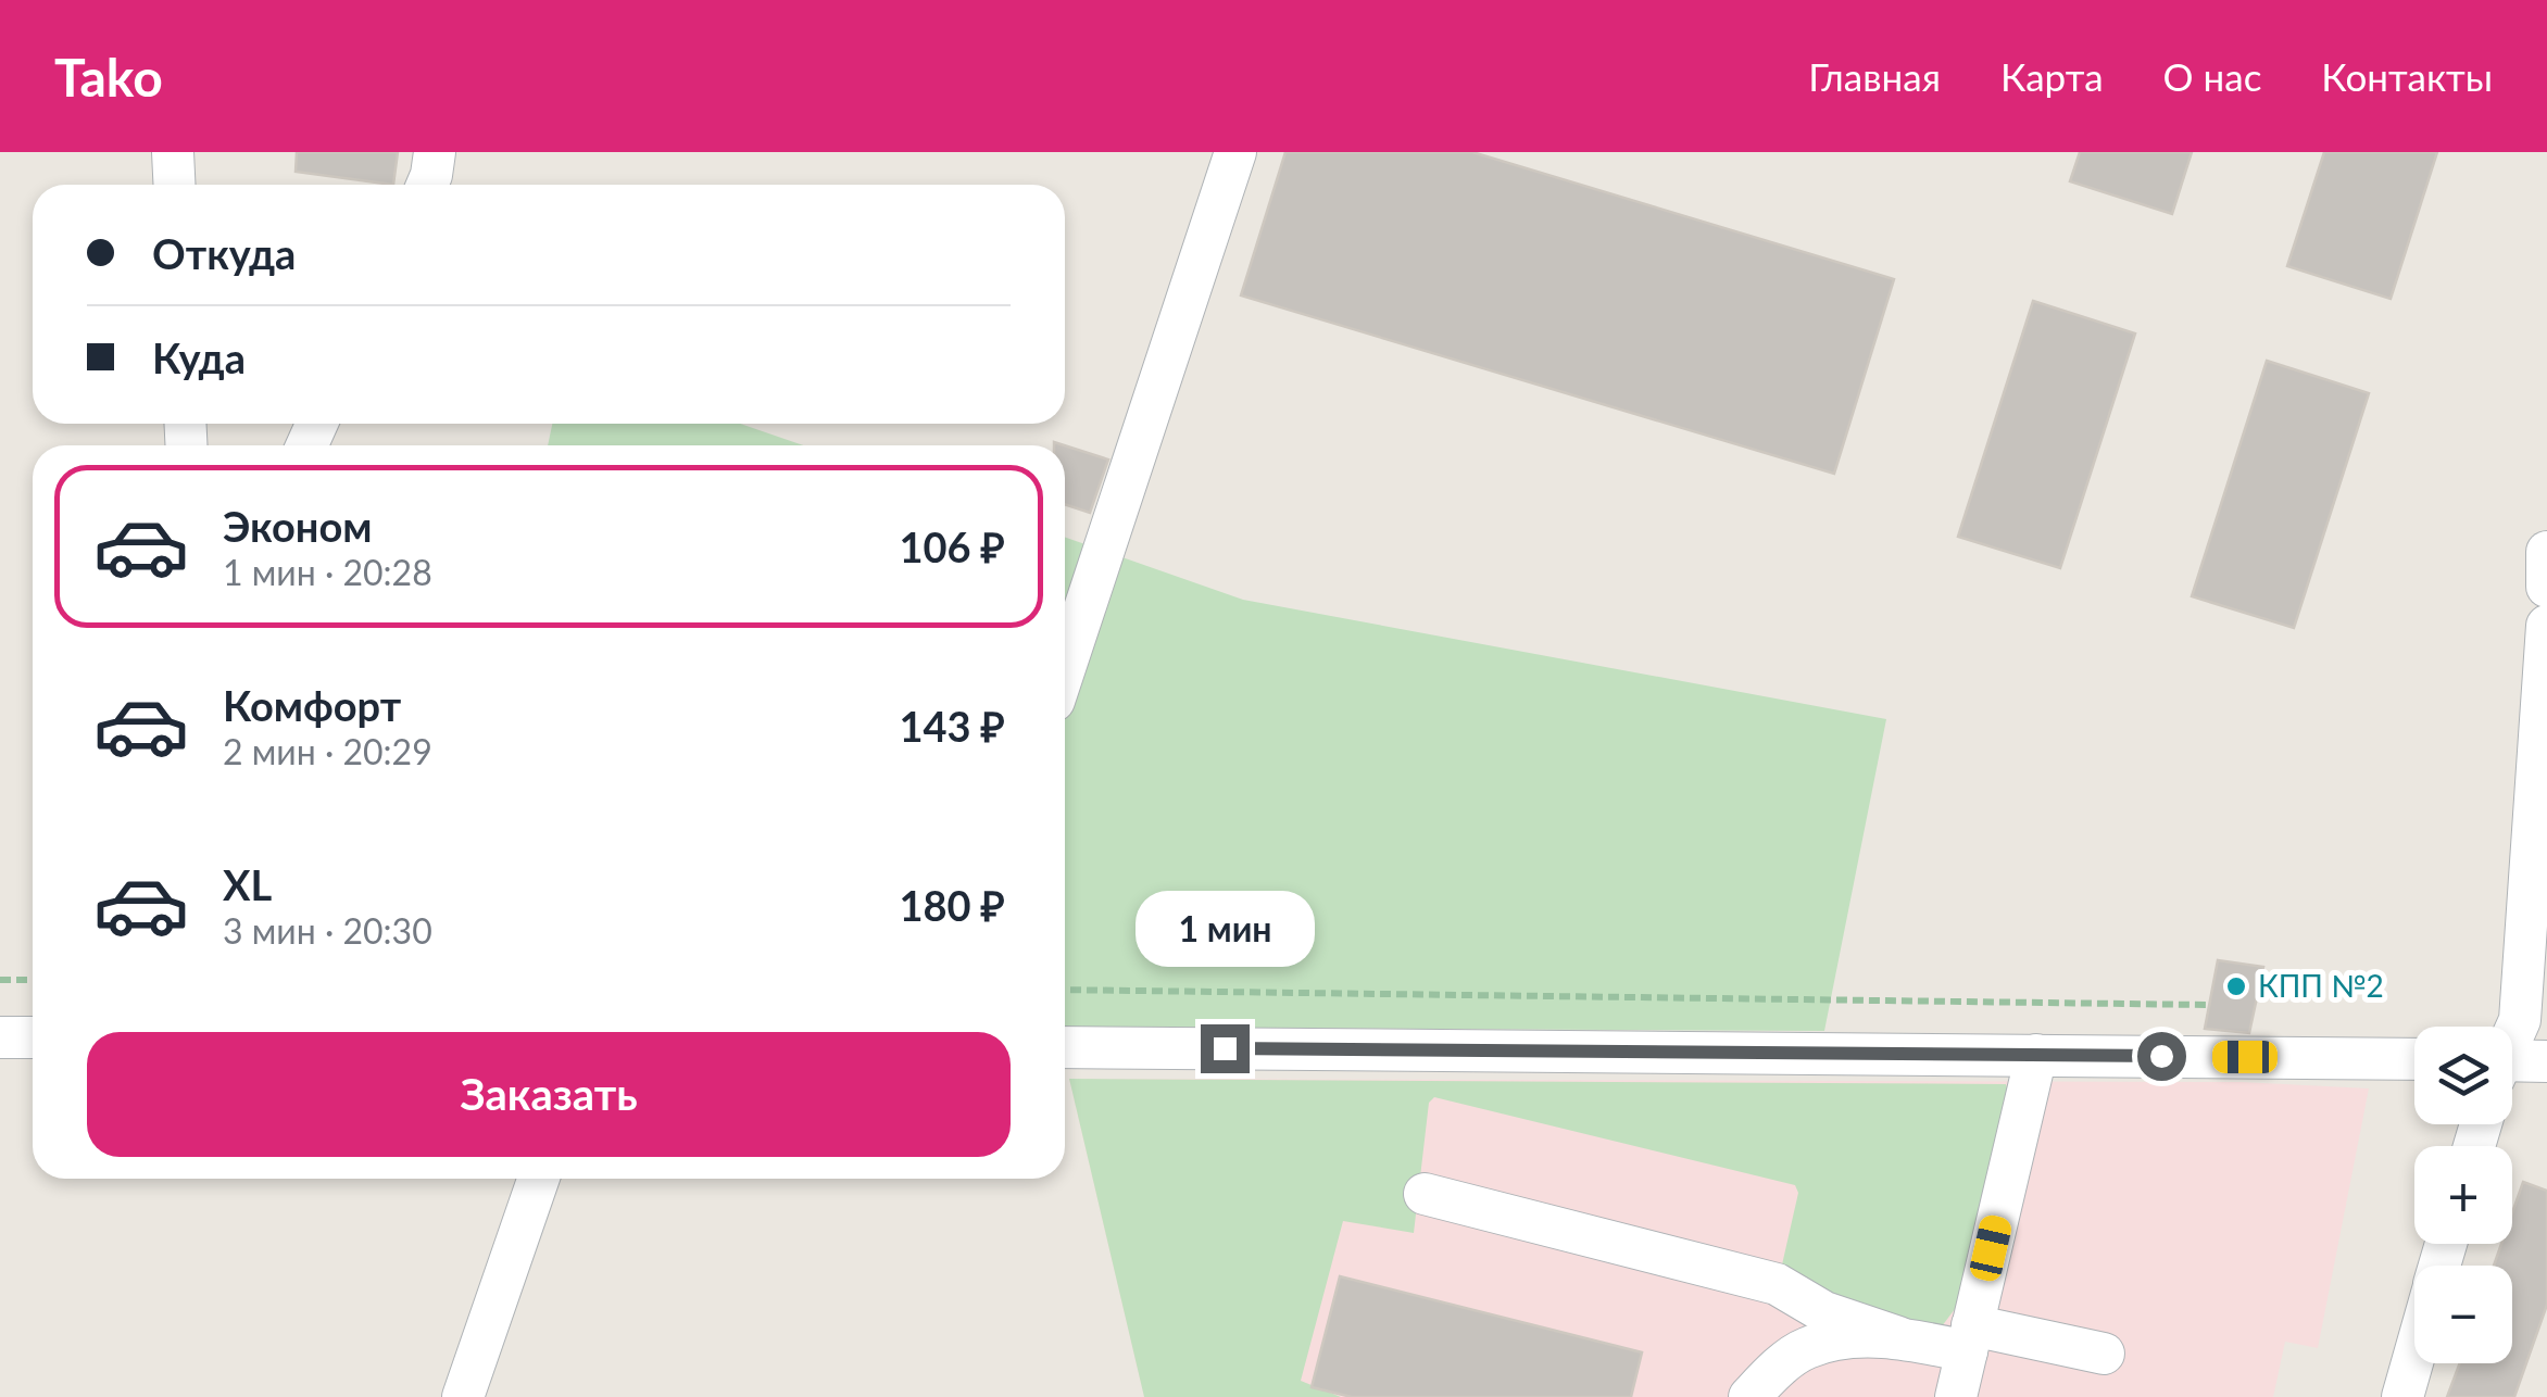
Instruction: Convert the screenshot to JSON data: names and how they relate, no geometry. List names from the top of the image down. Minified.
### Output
{"places":["КПП №2"],"page":{"header":"Tako","nav":["Главная","Карта","О нас","Контакты"],"banner":["Откуда","Куда"],"list":[{"name":"Эконом","note":"1 мин · 20:28","value":"106 ₽"},{"name":"Комфорт","note":"2 мин · 20:29","value":"143 ₽"},{"name":"XL","note":"3 мин · 20:30","value":"180 ₽"}],"bubble":"1 мин","buttons":"Заказать","map_buttons":["+","−"]}}
